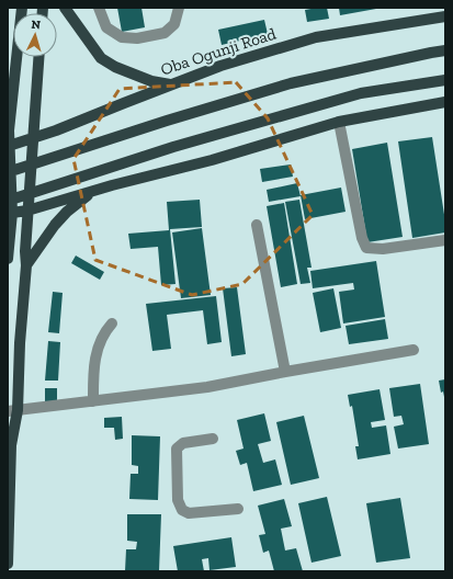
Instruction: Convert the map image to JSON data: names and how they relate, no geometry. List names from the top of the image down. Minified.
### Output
{"streets":{"main road":["Oba Ogunji Road"]},"north":"top"}
